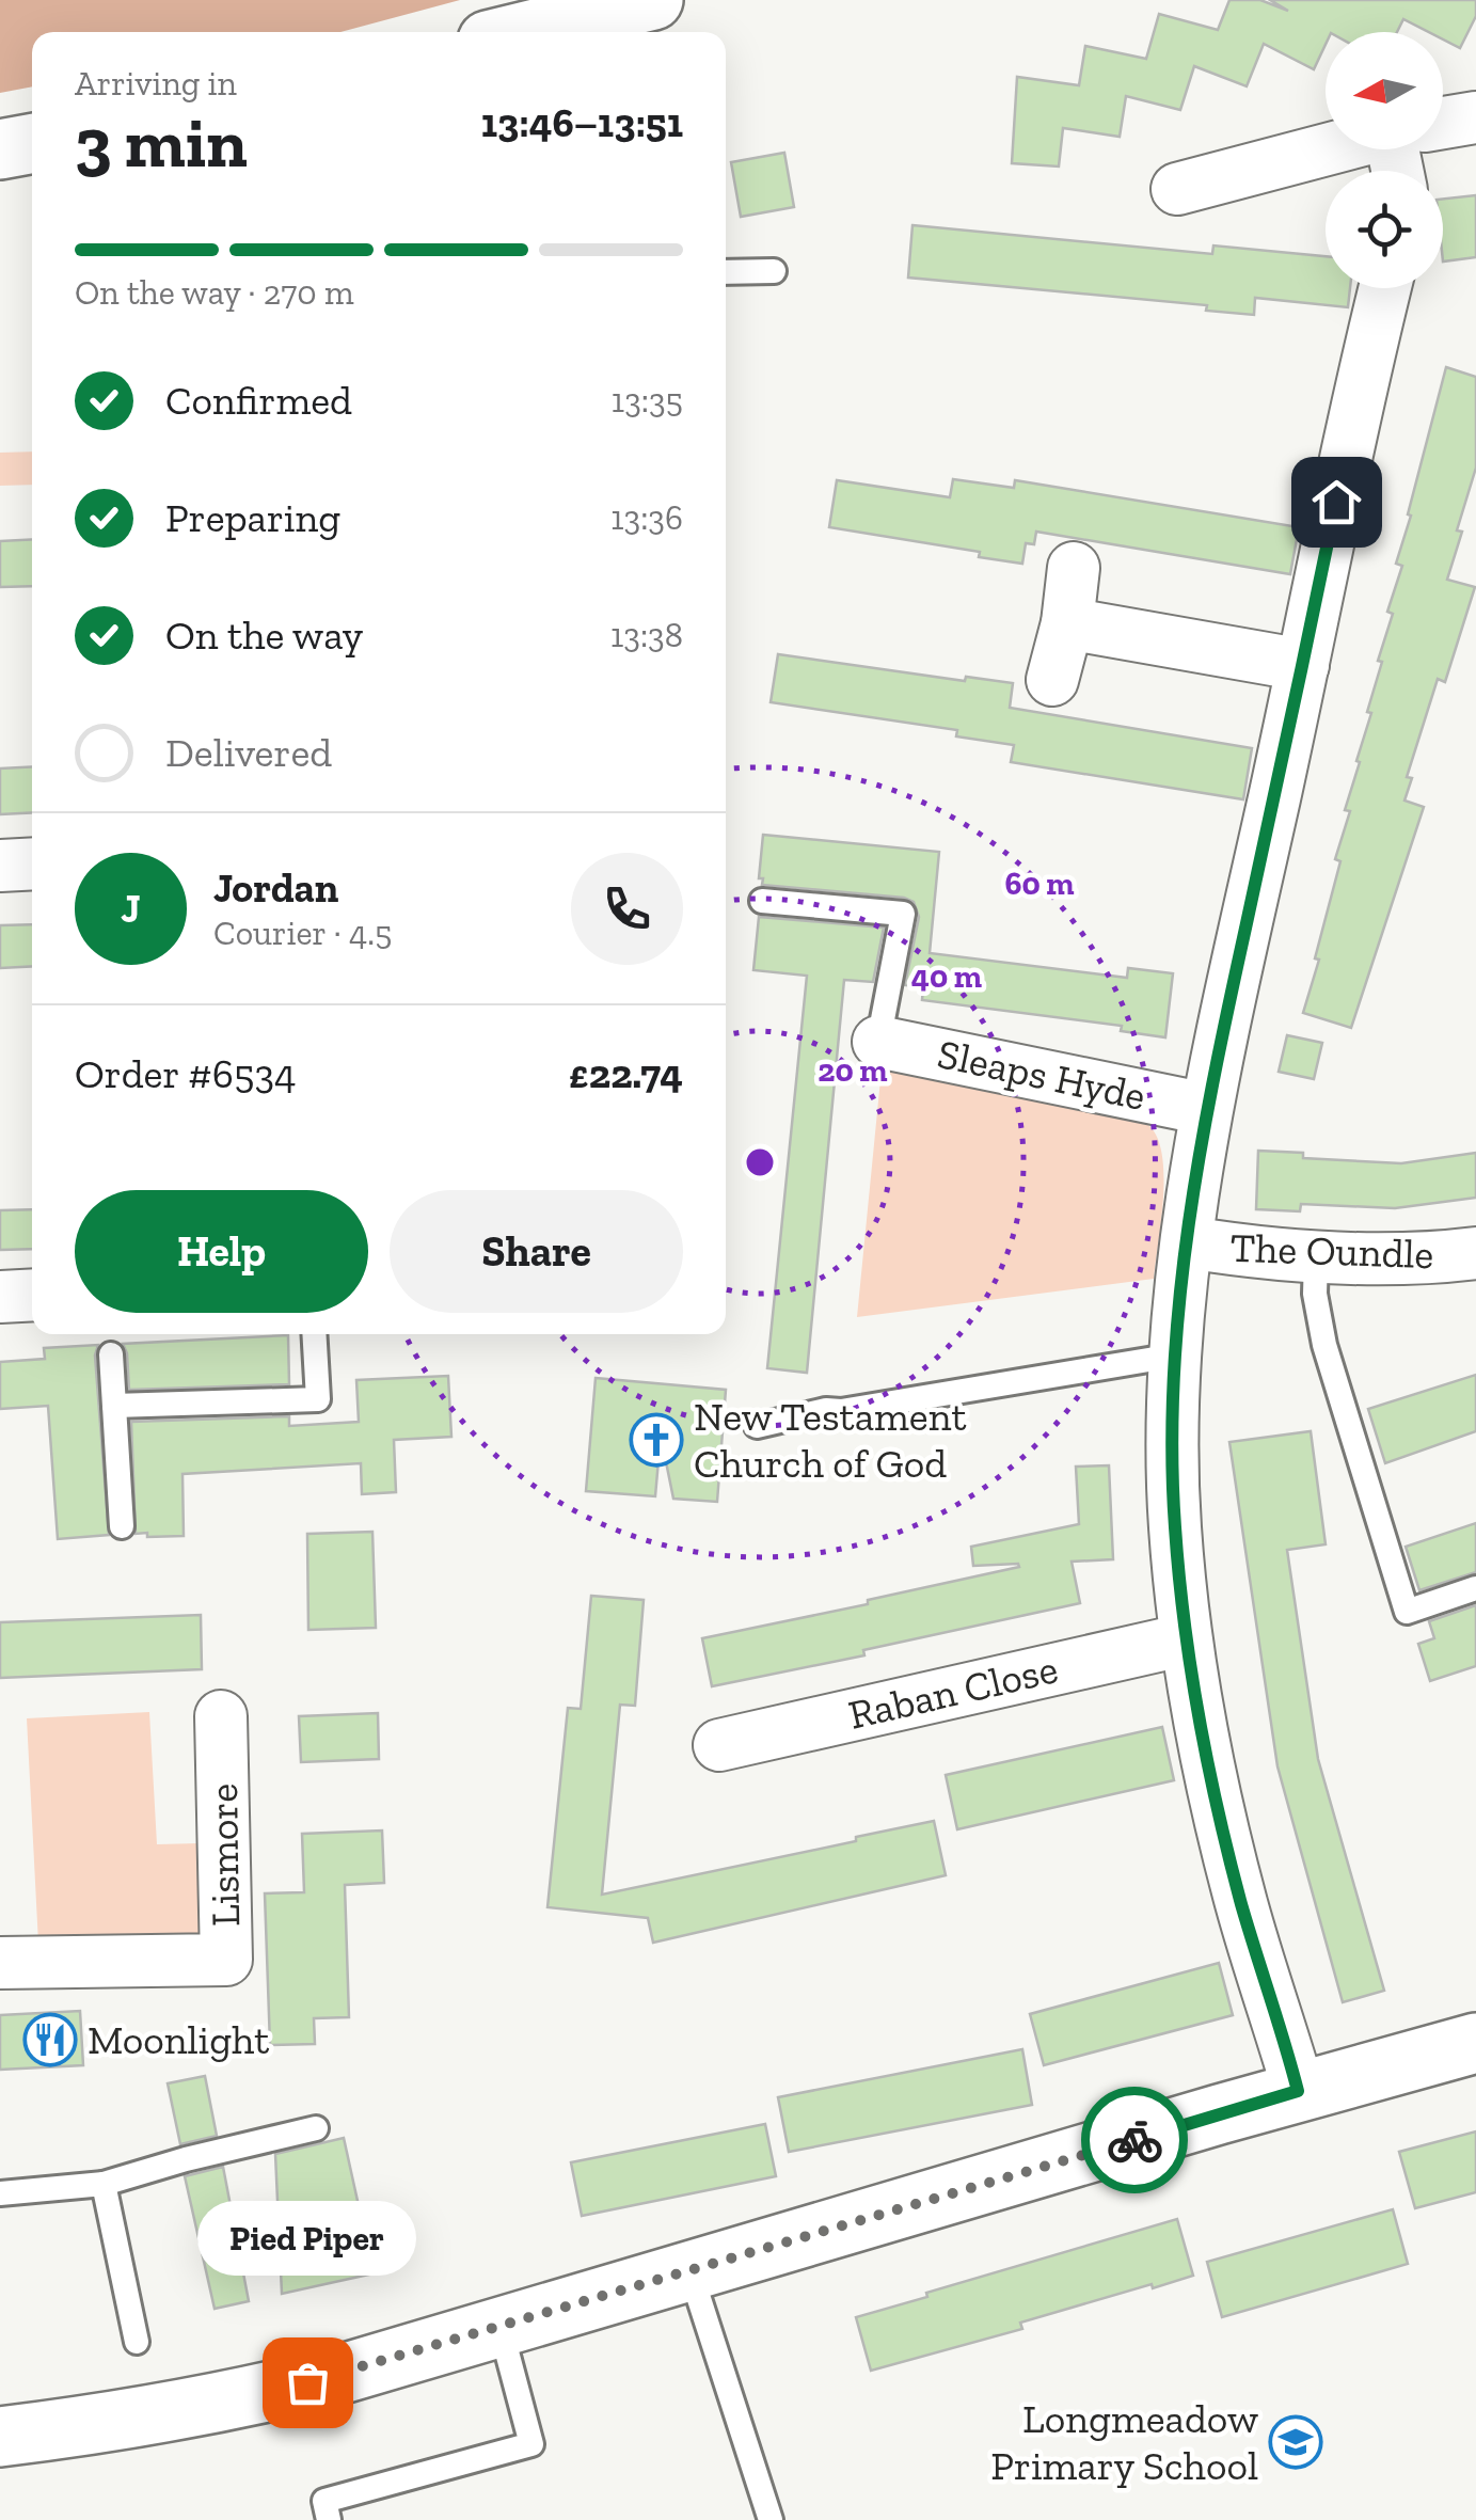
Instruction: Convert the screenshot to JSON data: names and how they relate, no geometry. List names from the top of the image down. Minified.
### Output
{"streets":{"street":["Sleaps Hyde","The Oundle","Raban Close","Lismore"]},"places":{"church":["New Testament Church of God"],"restaurant":["Moonlight"],"other":["Pied Piper"],"school or university":["Longmeadow Primary School"]},"north":"left","page":{"heading":["3 min","Arriving in","13:46–13:51"],"panel":["Jordan","Courier · 4.5","Order #6534","£22.74"],"bar":"On the way · 270 m","list":[["Confirmed","13:35"],["Preparing","13:36"],["On the way","13:38"],"Delivered"],"round":"J","buttons":["Help","Share"],"bubble":"Pied Piper"},"rings":["60 m","40 m","20 m"]}
